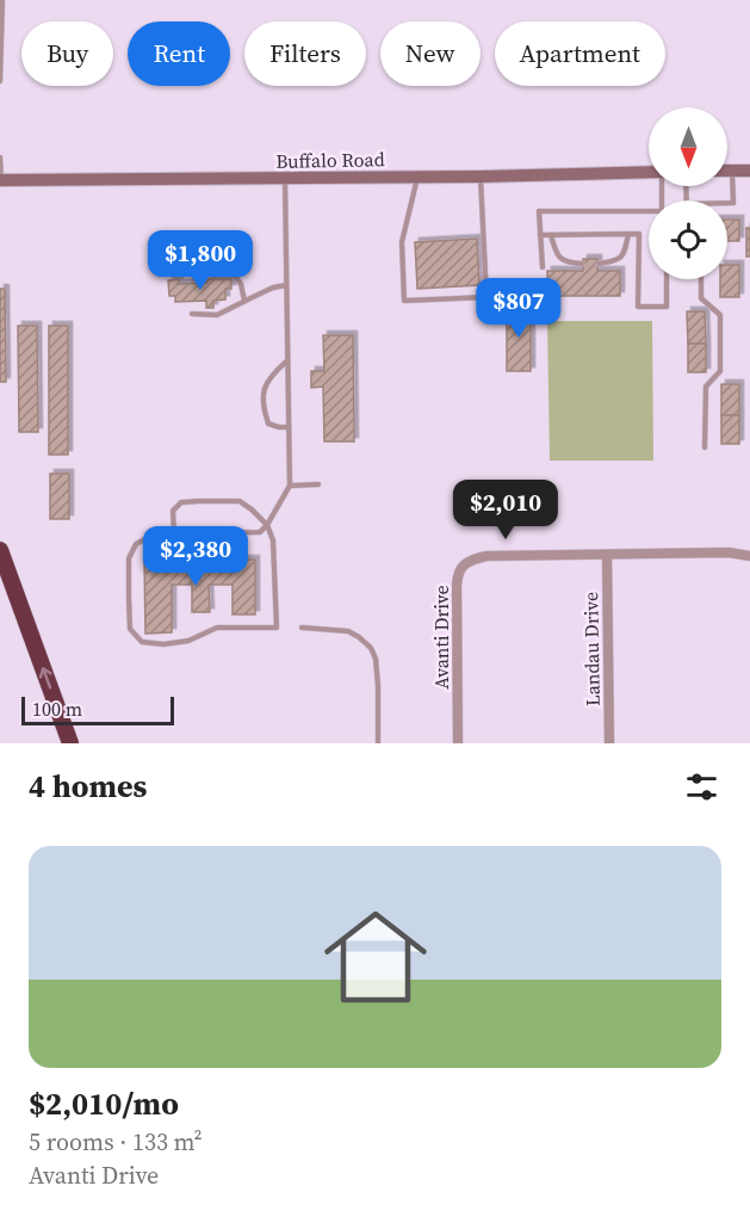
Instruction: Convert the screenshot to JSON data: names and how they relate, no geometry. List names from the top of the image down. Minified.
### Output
{"streets":{"main road":["Buffalo Road"],"street":["Avanti Drive","Landau Drive"]},"crossings":[["Avanti Drive","Landau Drive"]],"scale_bar":"100 m","north":"bottom","page":{"chip":["Buy","Rent","Filters","New","Apartment"],"price":["$1,800","$807","$2,010","$2,380"],"scale":"100 m","heading":"4 homes","list":[{"name":"$2,010/mo","note":"5 rooms · 133 m² · Avanti Drive"}]}}
